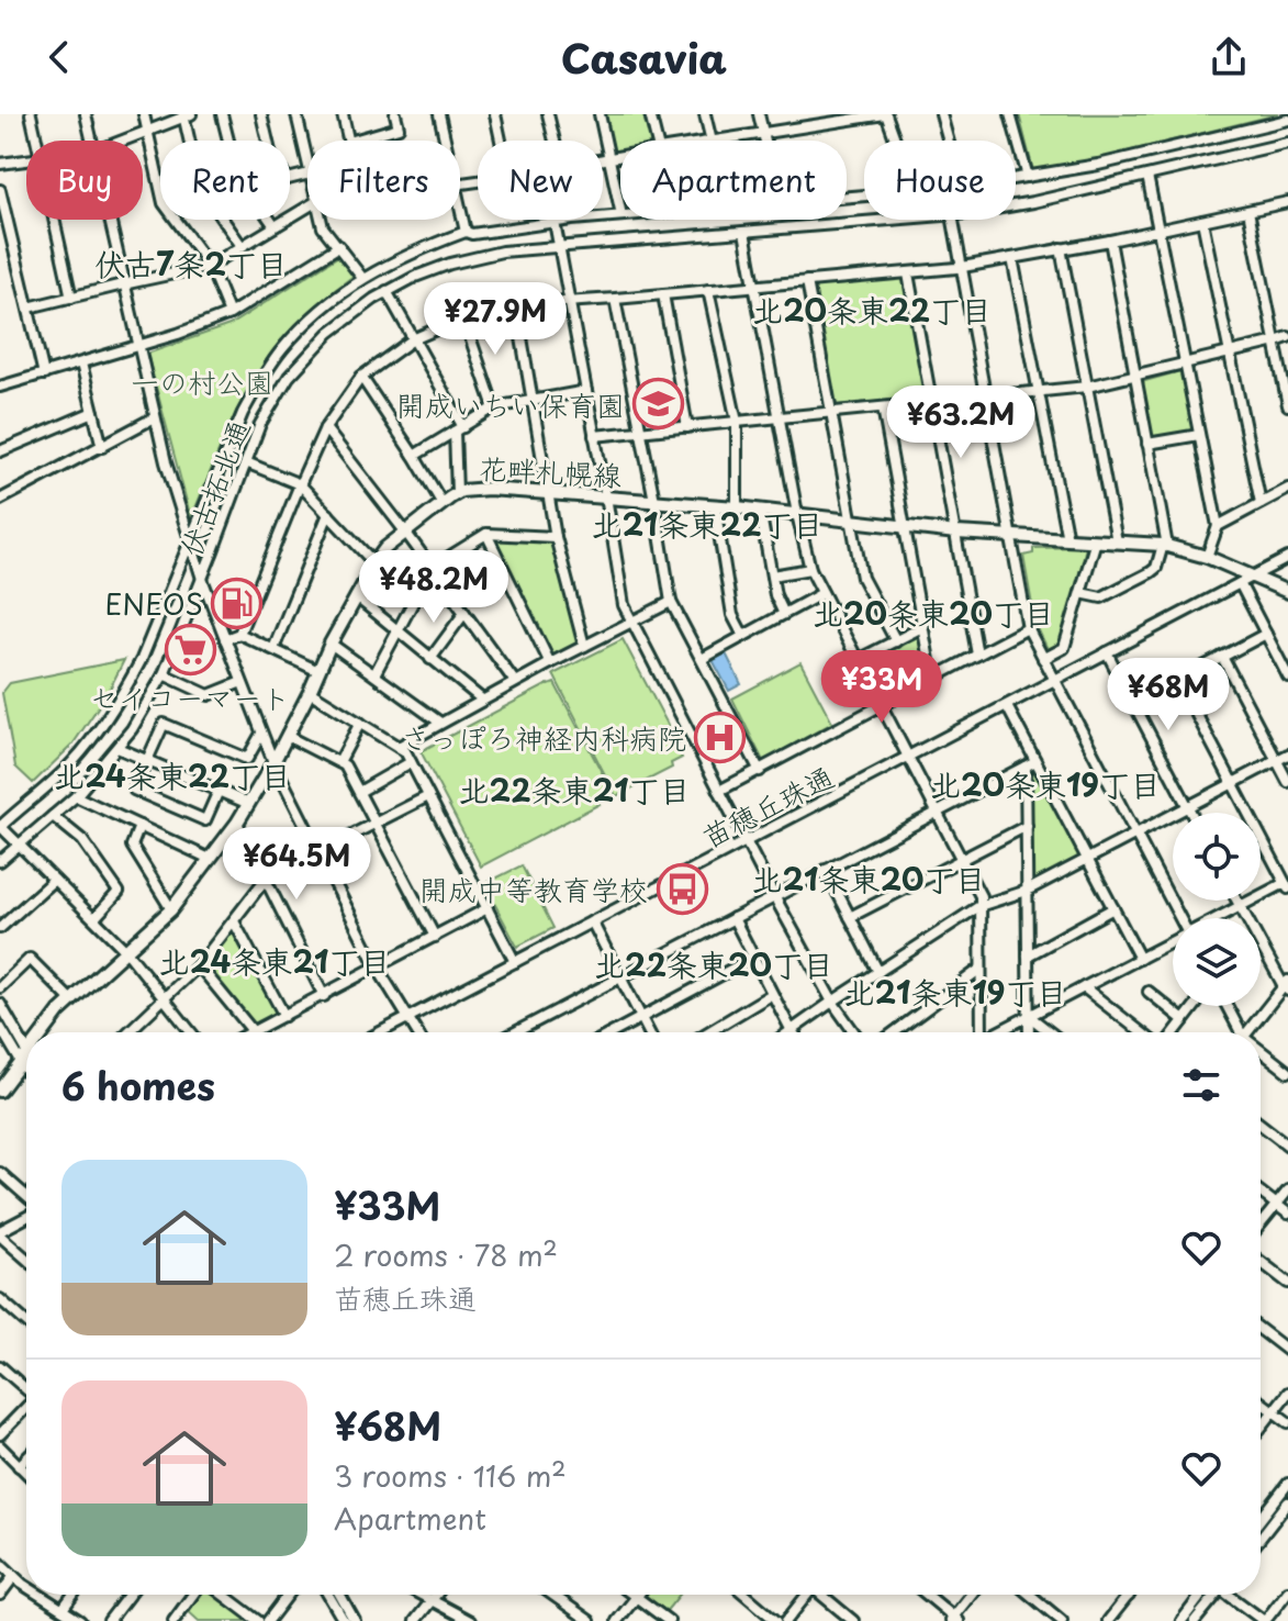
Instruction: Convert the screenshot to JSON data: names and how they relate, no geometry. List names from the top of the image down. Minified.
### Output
{"streets":{"main road":["花畔札幌線"],"street":["伏古拓北通","苗穂丘珠通"]},"crossings":[["花畔札幌線","苗穂丘珠通"]],"districts":["伏古7条2丁目","北20条東22丁目","北21条東22丁目","北20条東20丁目","北24条東22丁目","北20条東19丁目","北22条東21丁目","北21条東20丁目","北24条東21丁目","北22条東20丁目","北21条東19丁目"],"parks":["一の村公園"],"places":{"school or university":["開成いちい保育園"],"fuel station":["ENEOS"],"supermarket":["セイコーマート"],"hospital":["さっぽろ神経内科病院"],"bus stop":["開成中等教育学校"]},"page":{"header":"Casavia","chip":["Buy","Rent","Filters","New","Apartment","House"],"price":["¥27.9M","¥63.2M","¥48.2M","¥33M","¥68M","¥64.5M"],"heading":"6 homes","list":[{"name":"¥33M","note":"2 rooms · 78 m² · 苗穂丘珠通"},{"name":"¥68M","note":"3 rooms · 116 m² · Apartment"}]}}
